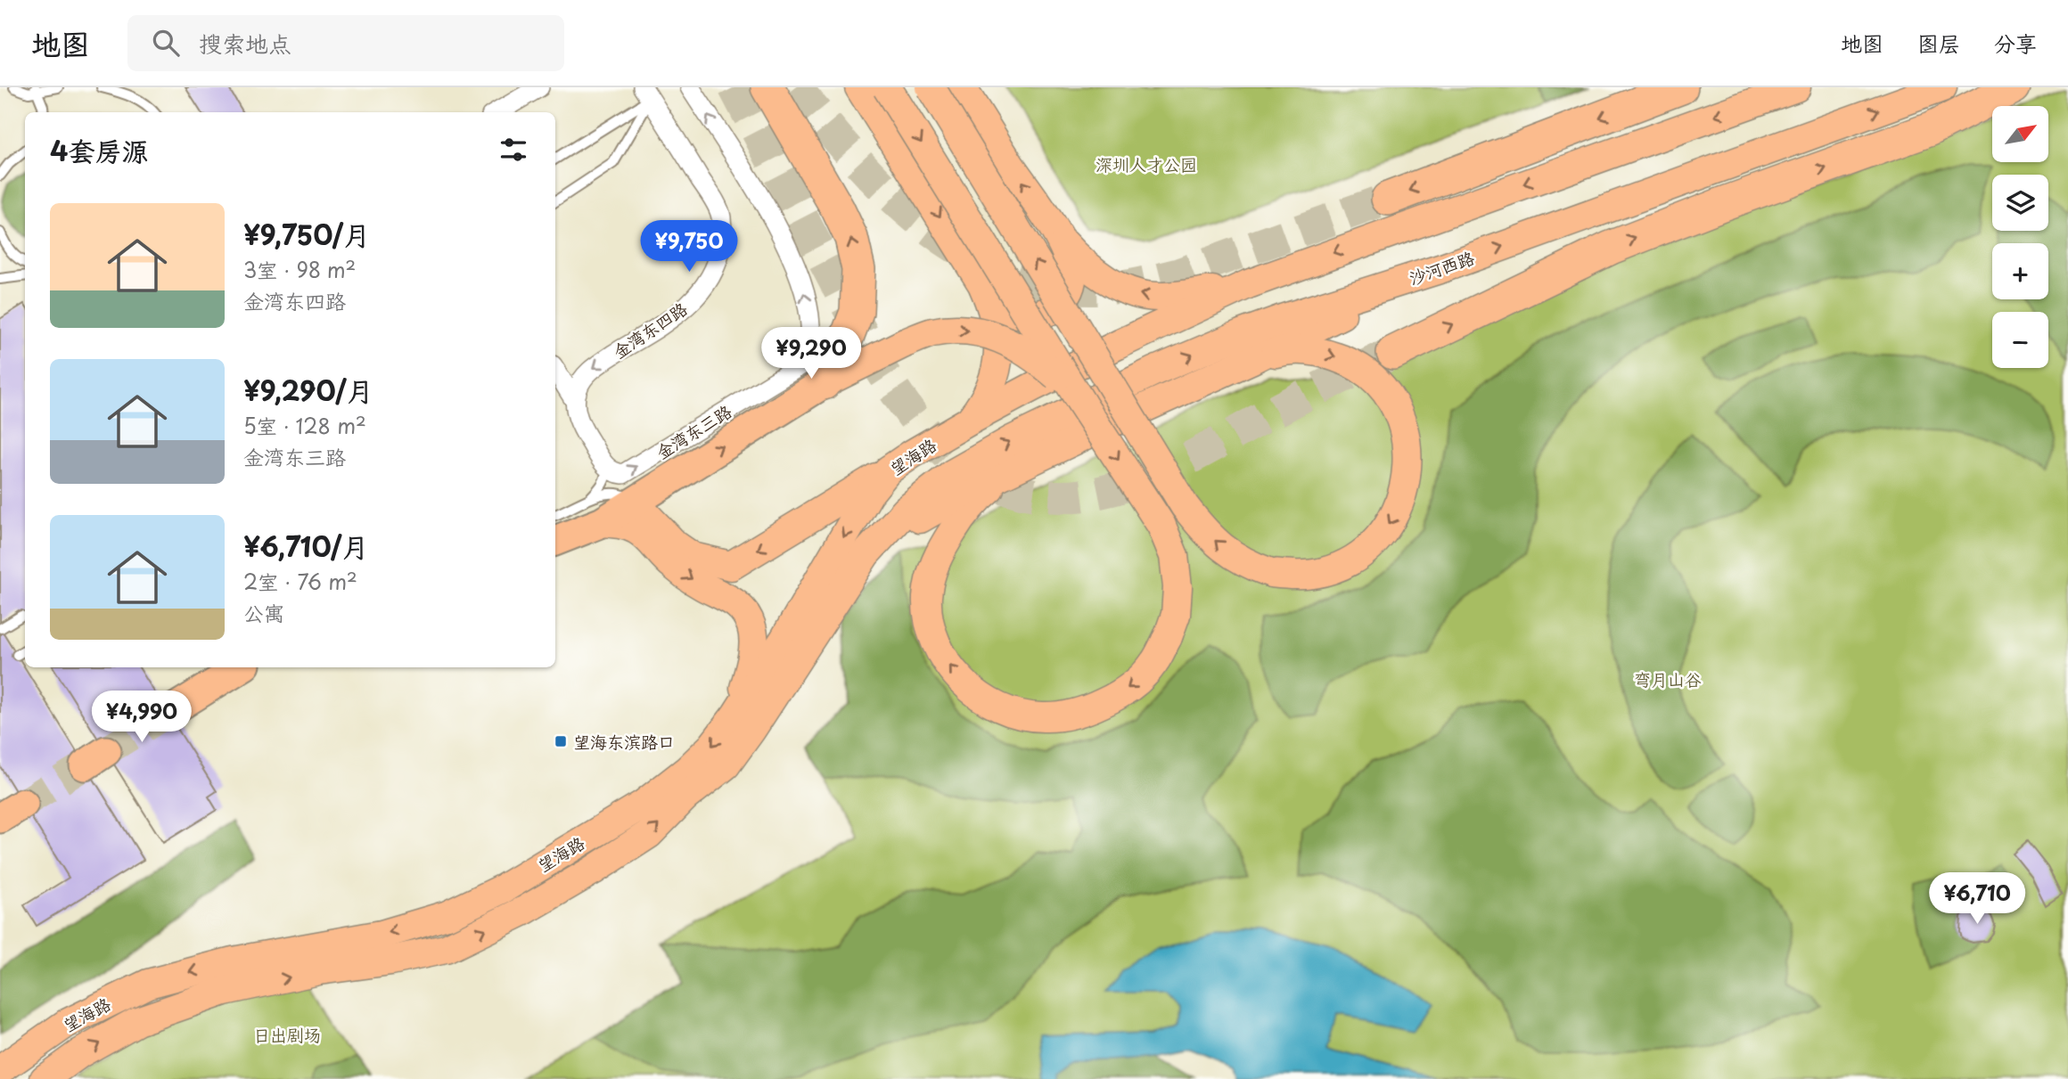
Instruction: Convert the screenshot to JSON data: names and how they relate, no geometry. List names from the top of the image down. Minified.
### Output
{"streets":{"main road":["沙河西路","望海路"],"street":["金湾东四路","金湾东三路"]},"crossings":[["沙河西路","望海路"]],"parks":["深圳人才公园","弯月山谷","日出剧场"],"places":{"transit":["望海东滨路口"]},"north":"top right","page":{"header":"地图","search":"搜索地点","nav":["地图","图层","分享"],"map_buttons":["+","−"],"heading":"4套房源","list":[{"name":"¥9,750/月","note":"3室 · 98 m² · 金湾东四路"},{"name":"¥9,290/月","note":"5室 · 128 m² · 金湾东三路"},{"name":"¥6,710/月","note":"2室 · 76 m² · 公寓"}],"price":["¥9,750","¥9,290","¥4,990","¥6,710"]}}
